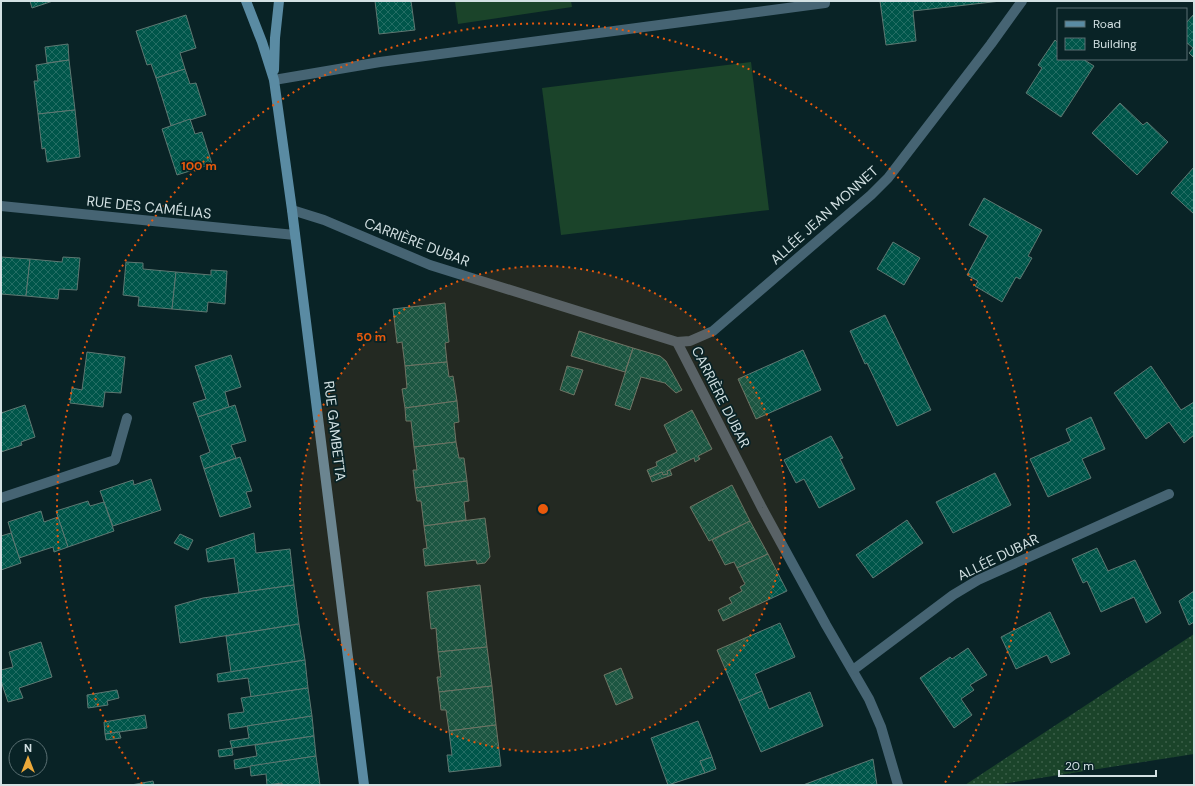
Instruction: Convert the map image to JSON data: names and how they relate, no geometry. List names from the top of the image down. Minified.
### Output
{"streets":{"street":["RUE DES CAMÉLIAS","ALLÉE JEAN MONNET","CARRIÈRE DUBAR","RUE GAMBETTA","ALLÉE DUBAR"]},"crossings":[["RUE DES CAMÉLIAS","RUE GAMBETTA"],["ALLÉE JEAN MONNET","CARRIÈRE DUBAR"],["CARRIÈRE DUBAR","RUE GAMBETTA"],["CARRIÈRE DUBAR","ALLÉE DUBAR"]],"legend":["Road","Building"],"scale_bar":"20 m","north":"top","rings":["100 m","50 m"]}
